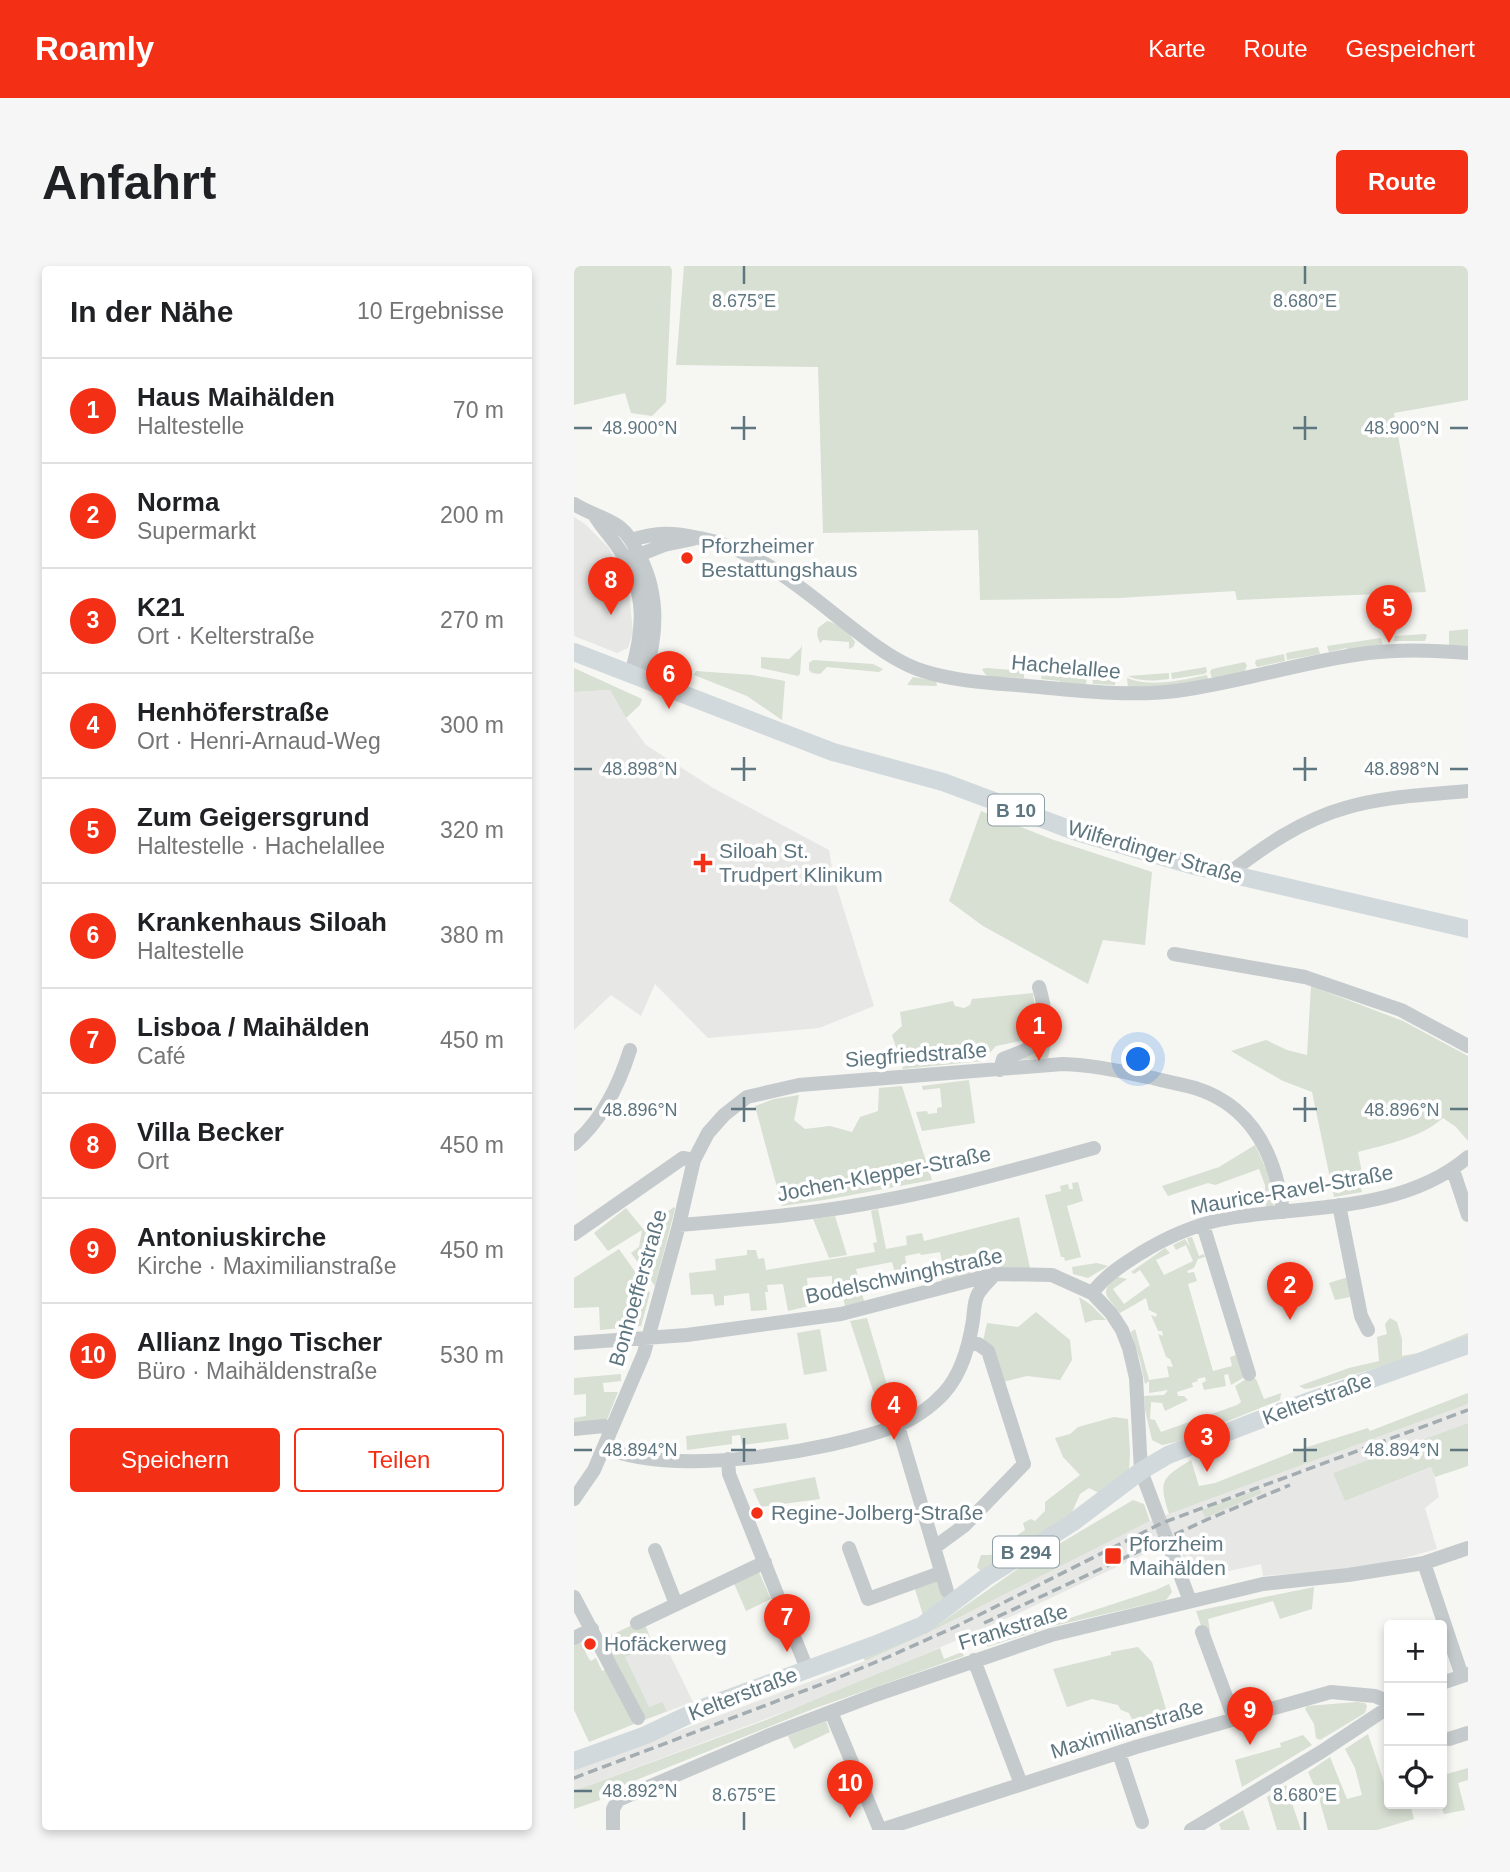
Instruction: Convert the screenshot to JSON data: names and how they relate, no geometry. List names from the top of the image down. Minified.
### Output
{"streets":{"main road":["B 10","Wilferdinger Straße","Kelterstraße","B 294"],"street":["Hachelallee","Siegfriedstraße","Jochen-Klepper-Straße","Maurice-Ravel-Straße","Bodelschwinghstraße","Bonhoefferstraße","Frankstraße","Maximilianstraße"]},"crossings":[["Siegfriedstraße","Maurice-Ravel-Straße"],["Siegfriedstraße","Bonhoefferstraße"],["Jochen-Klepper-Straße","Bonhoefferstraße"],["Maurice-Ravel-Straße","Bodelschwinghstraße"],["Bodelschwinghstraße","Bonhoefferstraße"],["Bodelschwinghstraße","Kelterstraße"],["Bodelschwinghstraße","Frankstraße"]],"places":{"other":["Pforzheimer Bestattungshaus","Regine-Jolberg-Straße","Hofäckerweg"],"health":["Siloah St. Trudpert Klinikum"],"transit":["Pforzheim Maihälden"]},"page":{"header":"Roamly","nav":["Karte","Route","Gespeichert"],"buttons":["Route",["Speichern","Teilen"]],"title":"Anfahrt","heading":["In der Nähe","10 Ergebnisse"],"list":[{"mark":"1","name":"Haus Maihälden","note":"Haltestelle","value":"70 m"},{"mark":"2","name":"Norma","note":"Supermarkt","value":"200 m"},{"mark":"3","name":"K21","note":"Ort · Kelterstraße","value":"270 m"},{"mark":"4","name":"Henhöferstraße","note":"Ort · Henri-Arnaud-Weg","value":"300 m"},{"mark":"5","name":"Zum Geigersgrund","note":"Haltestelle · Hachelallee","value":"320 m"},{"mark":"6","name":"Krankenhaus Siloah","note":"Haltestelle","value":"380 m"},{"mark":"7","name":"Lisboa / Maihälden","note":"Café","value":"450 m"},{"mark":"8","name":"Villa Becker","note":"Ort","value":"450 m"},{"mark":"9","name":"Antoniuskirche","note":"Kirche · Maximilianstraße","value":"450 m"},{"mark":"10","name":"Allianz Ingo Tischer","note":"Büro · Maihäldenstraße","value":"530 m"}],"pins":["8","5","6","1","2","4","3","7","9","10"],"map_buttons":["+","−"]},"coordinates":["8.675°E","8.680°E","48.900°N","48.898°N","48.896°N","48.894°N","48.892°N"]}
